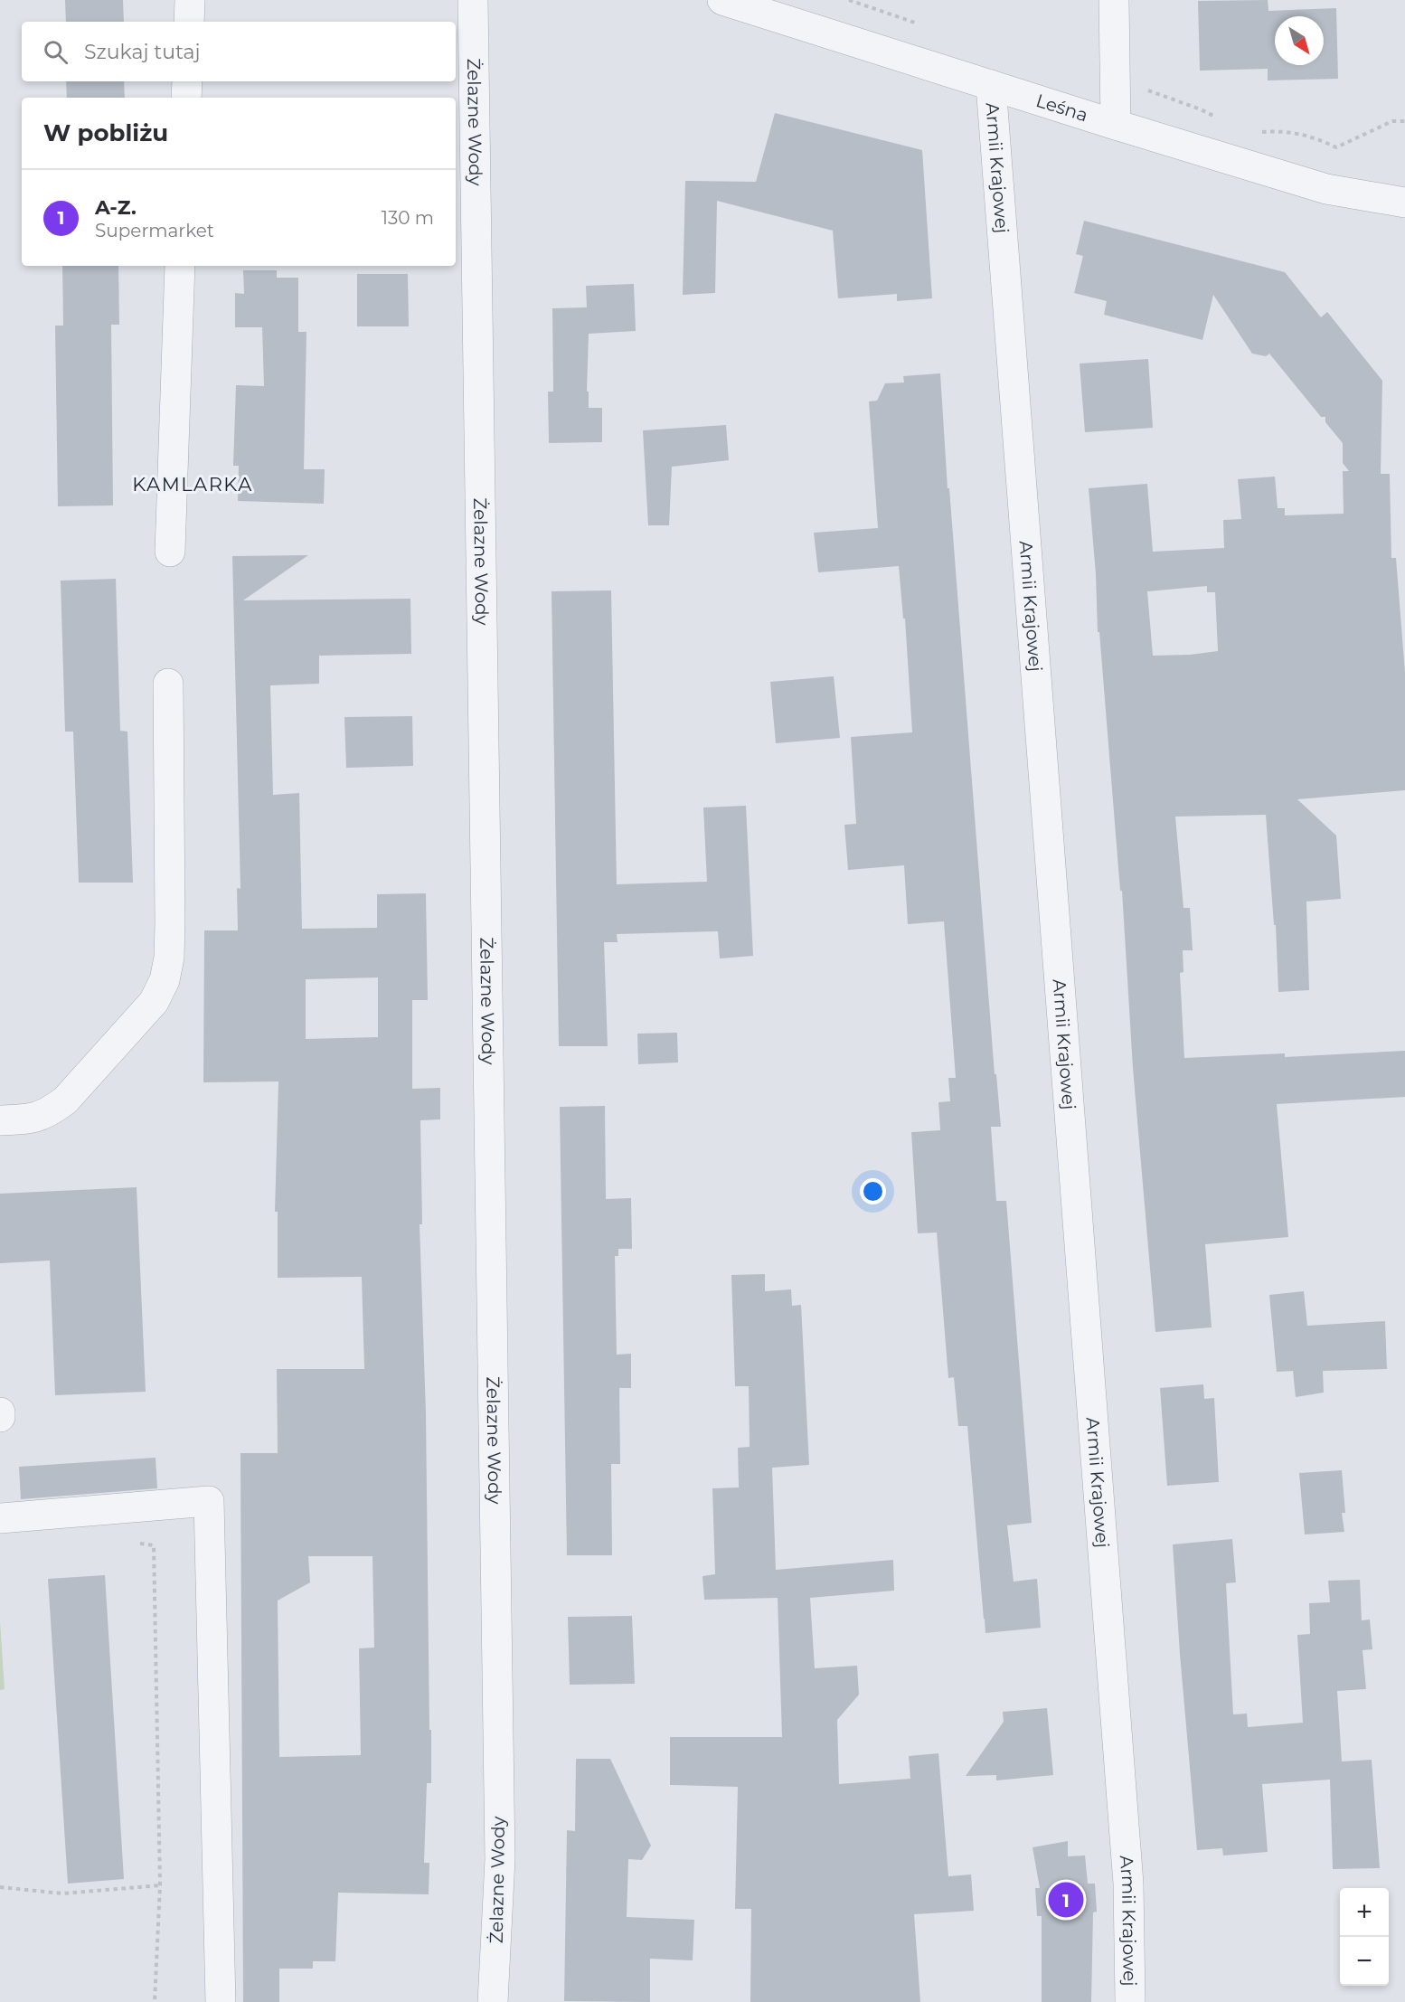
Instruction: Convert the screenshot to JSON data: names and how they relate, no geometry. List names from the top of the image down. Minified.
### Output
{"streets":{"street":["Leśna","Żelazne Wody","Armii Krajowej"]},"crossings":[["Leśna","Armii Krajowej"]],"districts":["KAMLARKA"],"north":"bottom right","page":{"search":"Szukaj tutaj","heading":"W pobliżu","list":[{"mark":"1","name":"A-Z.","note":"Supermarket","value":"130 m"}],"pins":"1","map_buttons":["+","−"]}}
